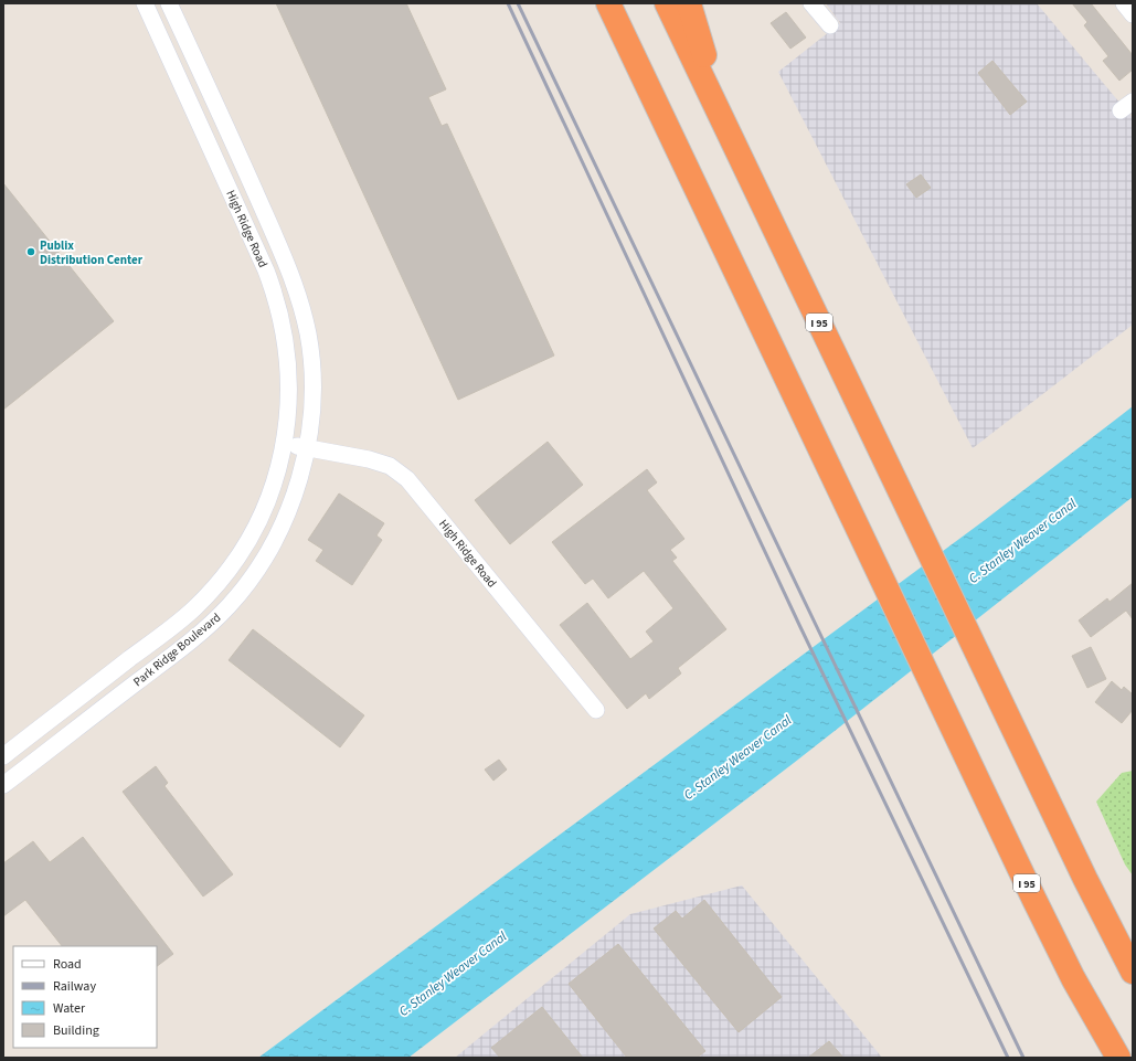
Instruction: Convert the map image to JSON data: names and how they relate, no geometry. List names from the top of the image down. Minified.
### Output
{"streets":{"highway":["I 95"],"street":["High Ridge Road","Park Ridge Boulevard"]},"crossings":[["High Ridge Road","Park Ridge Boulevard"]],"water":["C. Stanley Weaver Canal"],"places":["Publix Distribution Center"],"legend":["Road","Railway","Water","Building"]}
